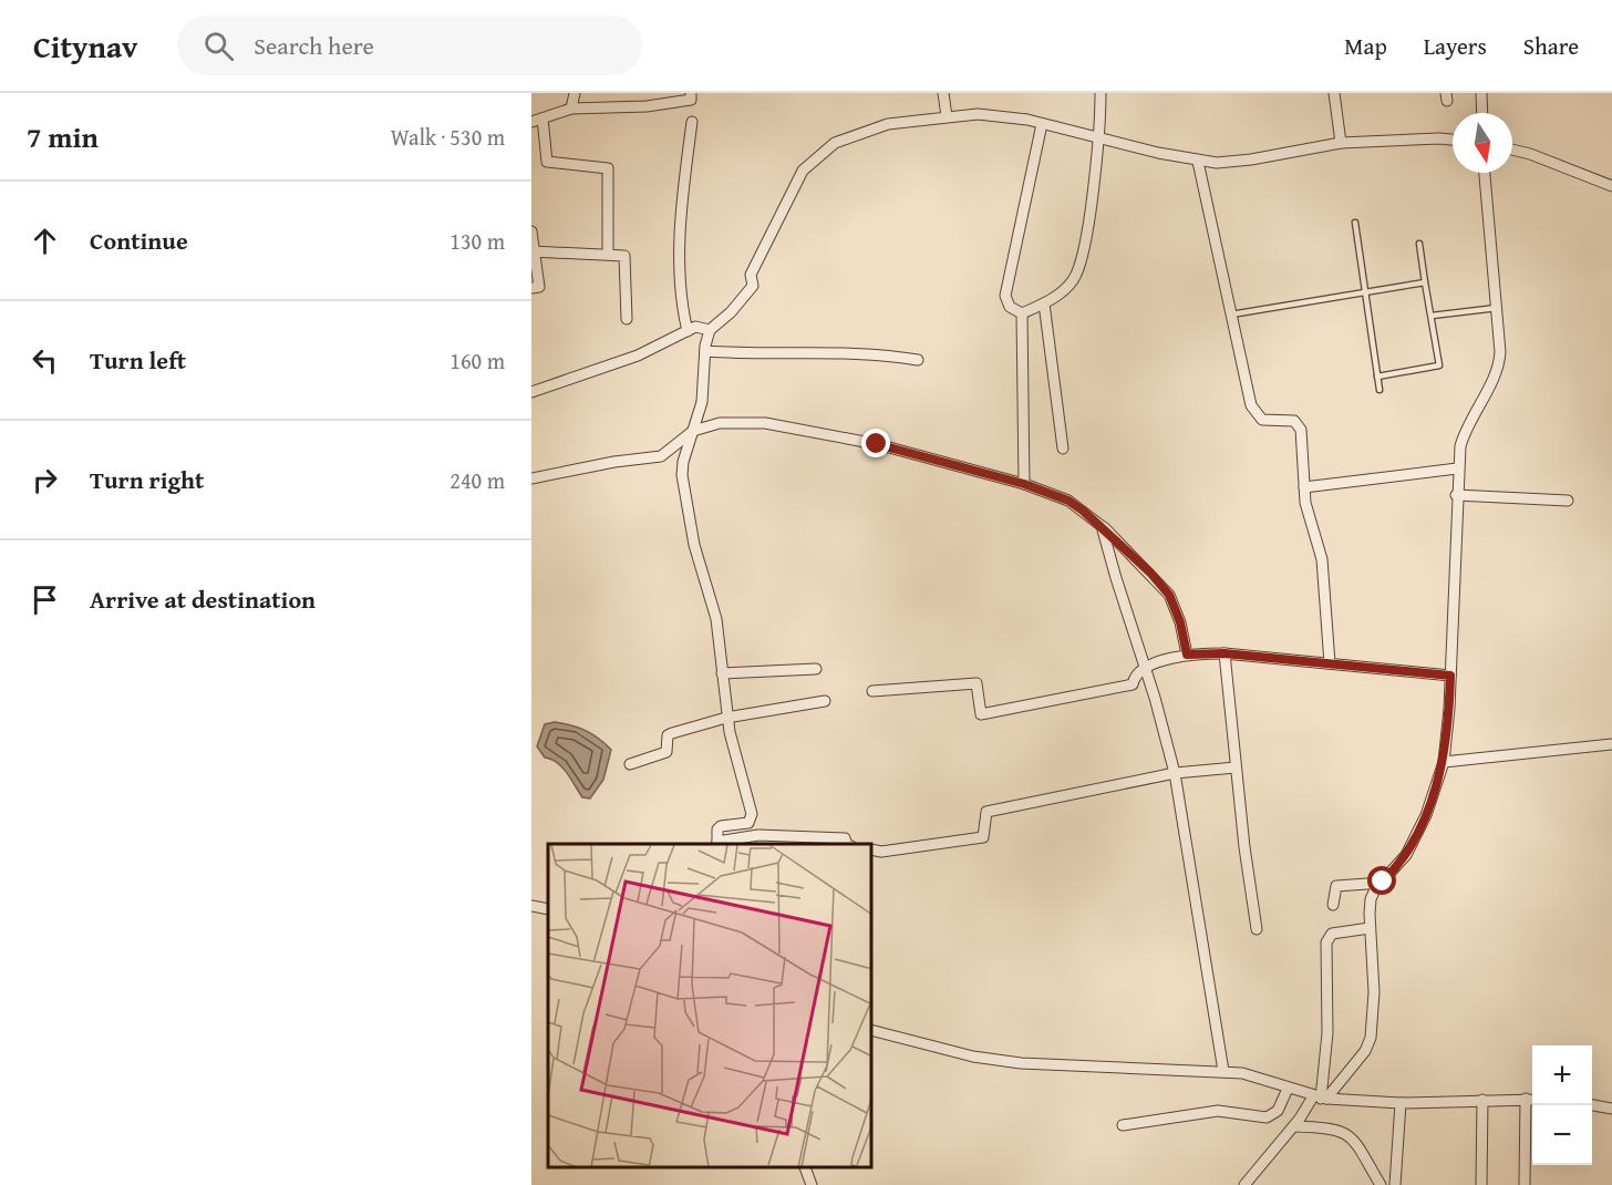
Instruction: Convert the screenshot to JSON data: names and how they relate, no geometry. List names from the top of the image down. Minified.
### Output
{"north":"bottom","page":{"header":"Citynav","search":"Search here","nav":["Map","Layers","Share"],"heading":["7 min","Walk · 530 m"],"list":[["Continue","130 m"],["Turn left","160 m"],["Turn right","240 m"],"Arrive at destination"],"map_buttons":["+","−"]}}
